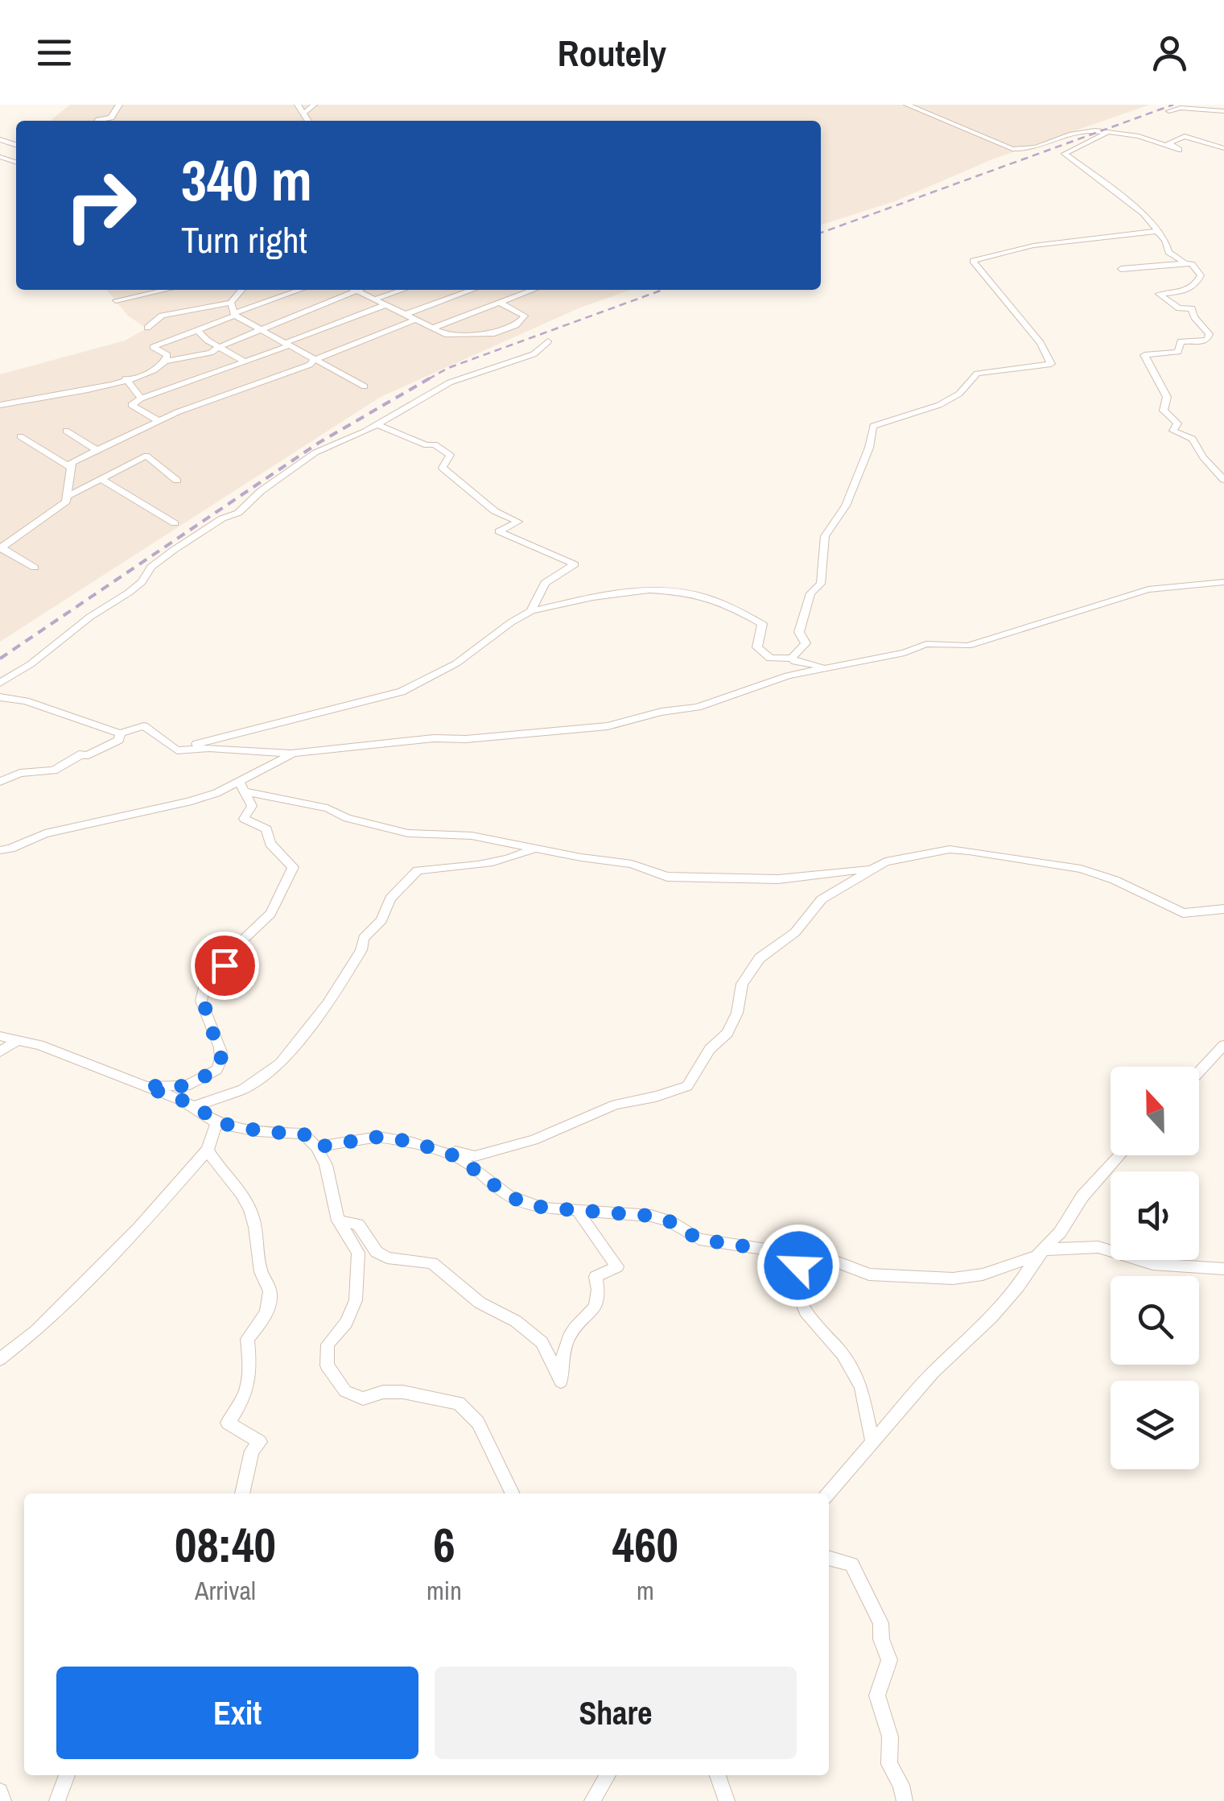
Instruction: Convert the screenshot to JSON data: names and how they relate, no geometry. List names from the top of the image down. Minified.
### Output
{"north":"top","page":{"header":"Routely","turn":["340 m","Turn right"],"eta":["08:40","Arrival","6","min","460","m"],"buttons":["Exit","Share"]}}
